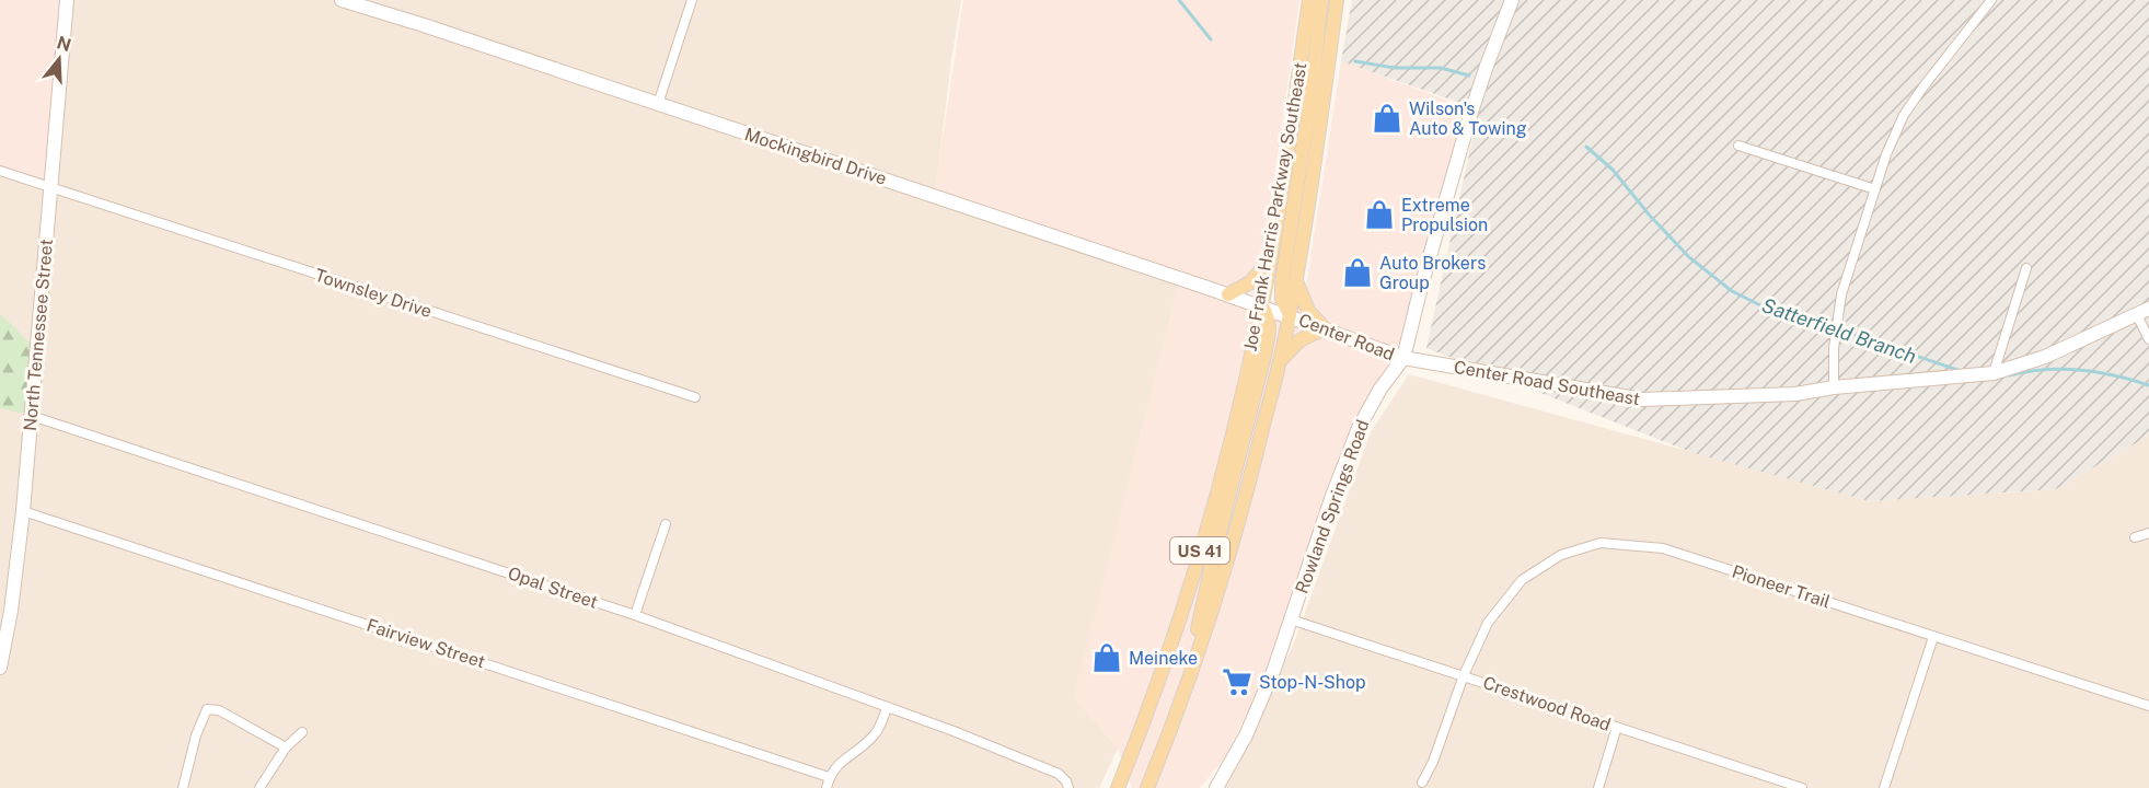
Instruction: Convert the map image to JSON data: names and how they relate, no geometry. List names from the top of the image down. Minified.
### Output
{"streets":{"main road":["Joe Frank Harris Parkway Southeast","US 41"],"street":["Mockingbird Drive","Townsley Drive","North Tennessee Street","Center Road","Center Road Southeast","Rowland Springs Road","Pioneer Trail","Opal Street","Fairview Street","Crestwood Road"]},"crossings":[["Mockingbird Drive","Joe Frank Harris Parkway Southeast"],["Mockingbird Drive","Center Road"],["Joe Frank Harris Parkway Southeast","Center Road"],["Townsley Drive","North Tennessee Street"],["North Tennessee Street","Opal Street"],["North Tennessee Street","Fairview Street"],["Center Road","Center Road Southeast"],["Center Road","Rowland Springs Road"],["Center Road Southeast","Rowland Springs Road"],["Rowland Springs Road","Crestwood Road"],["Pioneer Trail","Crestwood Road"]],"water":["Satterfield Branch"],"places":{"shop":["Wilson's Auto & Towing","Extreme Propulsion","Auto Brokers Group","Meineke"],"supermarket":["Stop-N-Shop"]},"north":"top"}
